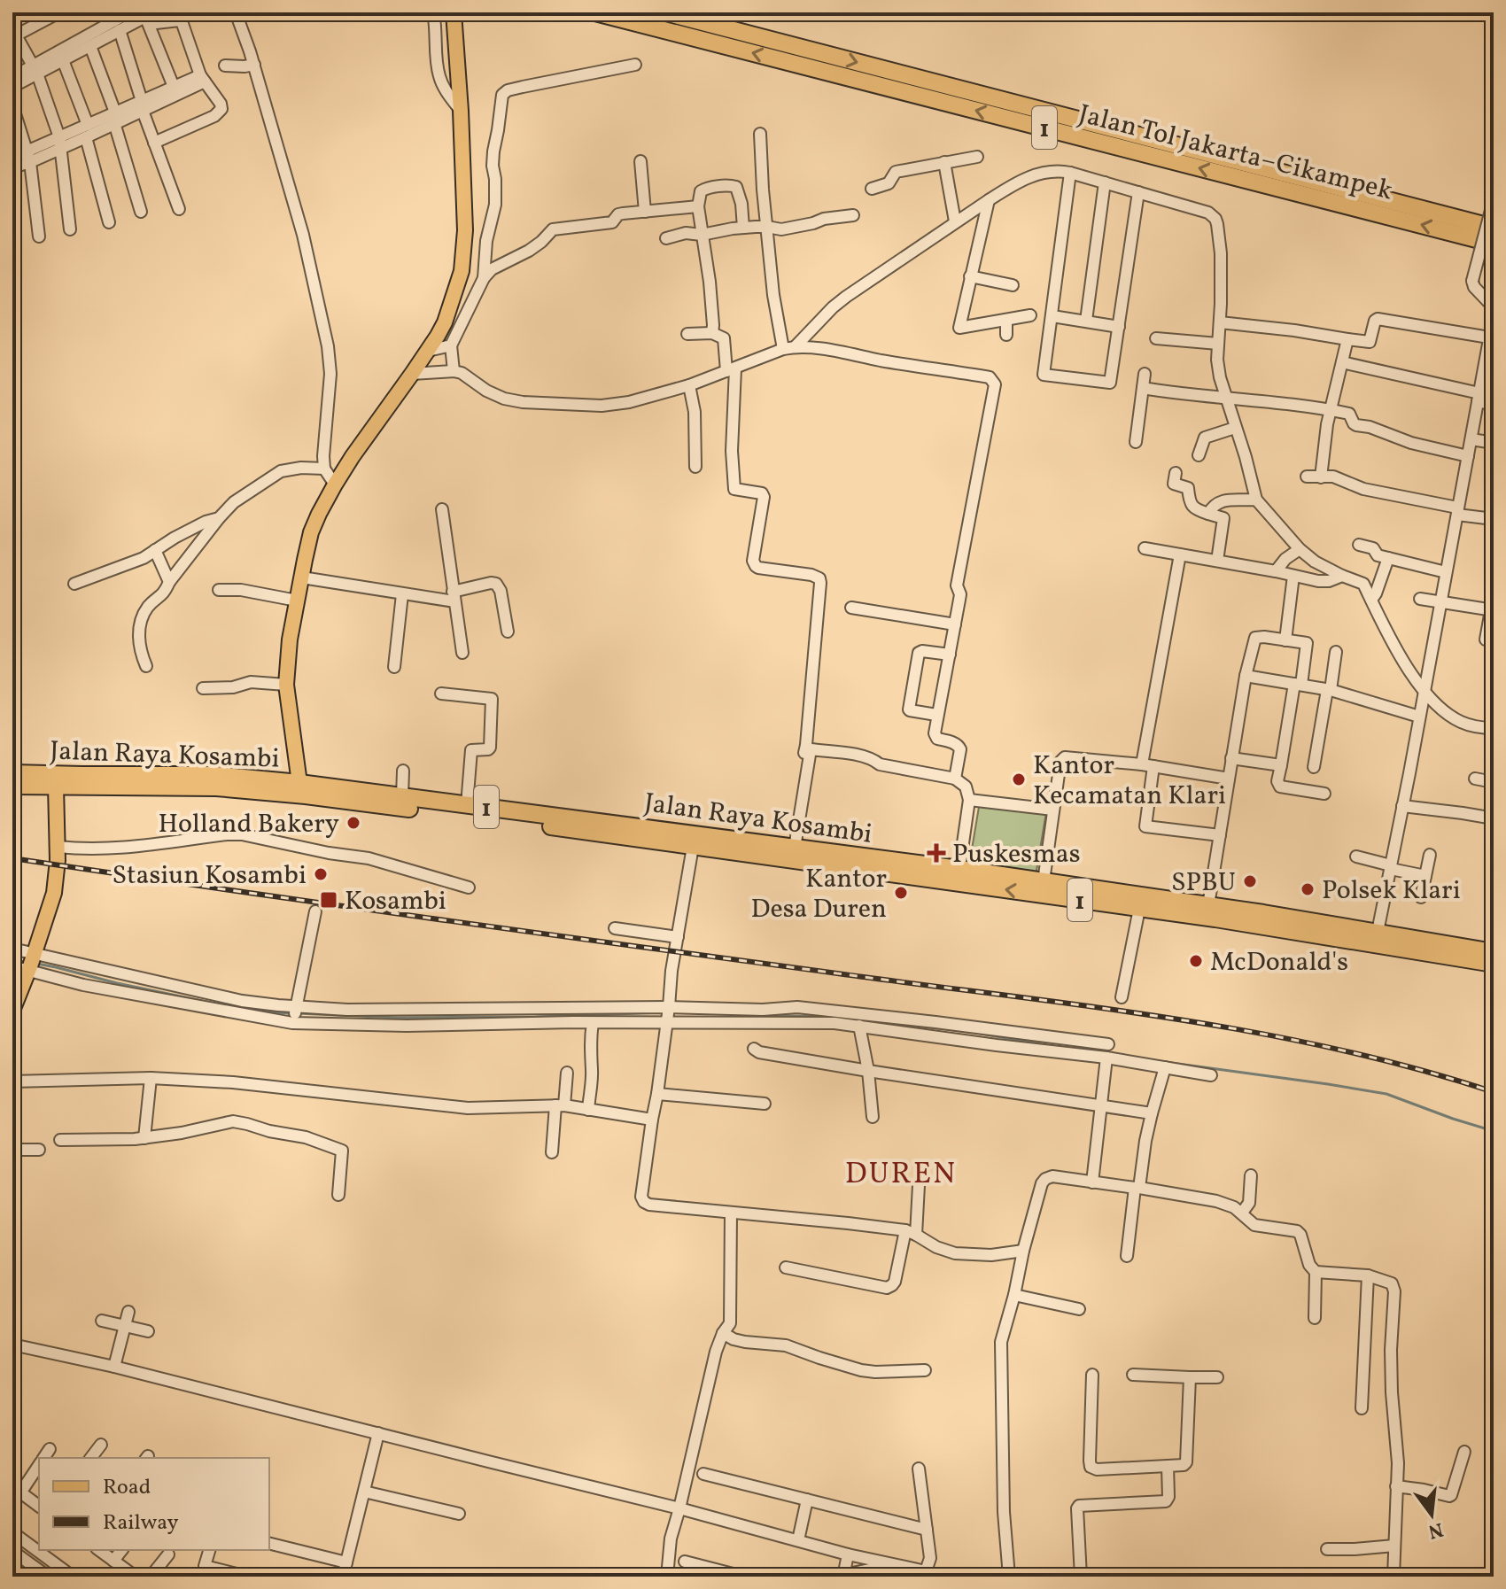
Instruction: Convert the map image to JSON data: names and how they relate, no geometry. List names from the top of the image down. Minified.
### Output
{"streets":{"highway":["1","Jalan Tol Jakarta–Cikampek","Jalan Raya Kosambi"]},"districts":["DUREN"],"places":{"other":["Kantor Kecamatan Klari","Holland Bakery","Stasiun Kosambi","SPBU","Polsek Klari","Kantor Desa Duren","McDonald's"],"health":["Puskesmas"],"transit":["Kosambi"]},"legend":["Road","Railway"],"north":"bottom"}
